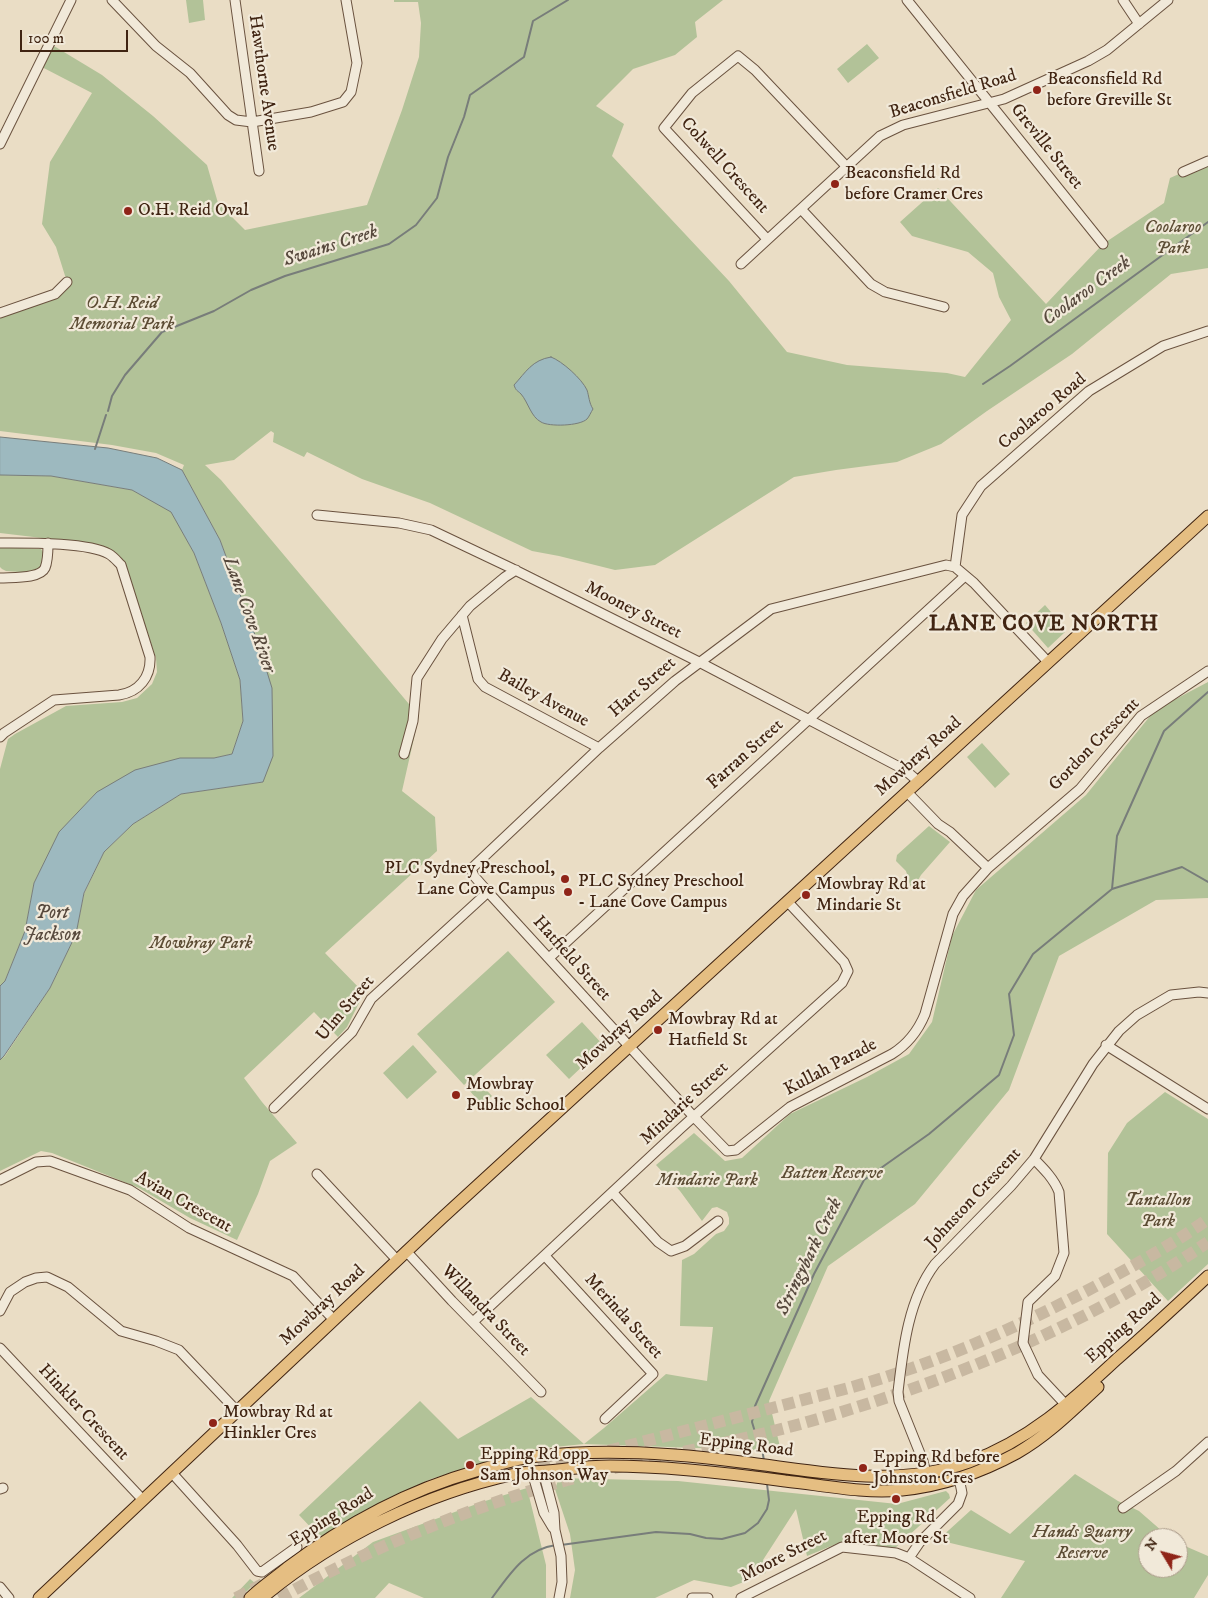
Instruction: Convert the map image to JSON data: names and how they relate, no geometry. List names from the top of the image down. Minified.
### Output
{"streets":{"main road":["Mowbray Road","Epping Road"],"street":["Hawthorne Avenue","Beaconsfield Road","Greville Street","Colwell Crescent","Coolaroo Road","Mooney Street","Hart Street","Bailey Avenue","Gordon Crescent","Farran Street","Hatfield Street","Ulm Street","Kullah Parade","Mindarie Street","Johnston Crescent","Avian Crescent","Willandra Street","Merinda Street","Hinkler Crescent","Moore Street"]},"crossings":[["Beaconsfield Road","Greville Street"],["Beaconsfield Road","Colwell Crescent"],["Coolaroo Road","Hart Street"],["Mooney Street","Hart Street"],["Mooney Street","Farran Street"],["Mooney Street","Mowbray Road"],["Hart Street","Bailey Avenue"],["Hart Street","Hatfield Street"],["Gordon Crescent","Kullah Parade"],["Farran Street","Hatfield Street"],["Mowbray Road","Hatfield Street"],["Mowbray Road","Kullah Parade"],["Mowbray Road","Mindarie Street"],["Mowbray Road","Avian Crescent"],["Mowbray Road","Willandra Street"],["Mowbray Road","Hinkler Crescent"],["Hatfield Street","Ulm Street"],["Hatfield Street","Kullah Parade"],["Kullah Parade","Mindarie Street"],["Mindarie Street","Willandra Street"],["Mindarie Street","Merinda Street"],["Johnston Crescent","Epping Road"]],"districts":["LANE COVE NORTH"],"water":["Swains Creek","Coolaroo Creek","Lane Cove River","Port Jackson","Stringybark Creek"],"parks":["Coolaroo Park","O.H. Reid Memorial Park","Mowbray Park","Batten Reserve","Mindarie Park","Tantallon Park","Hands Quarry Reserve"],"places":["Beaconsfield Rd before Greville St","Beaconsfield Rd before Cramer Cres","O.H. Reid Oval","PLC Sydney Preschool, Lane Cove Campus","PLC Sydney Preschool - Lane Cove Campus","Mowbray Rd at Mindarie St","Mowbray Rd at Hatfield St","Mowbray Public School","Mowbray Rd at Hinkler Cres","Epping Rd opp Sam Johnson Way","Epping Rd before Johnston Cres","Epping Rd after Moore St"],"scale_bar":"100 m","north":"top left"}
